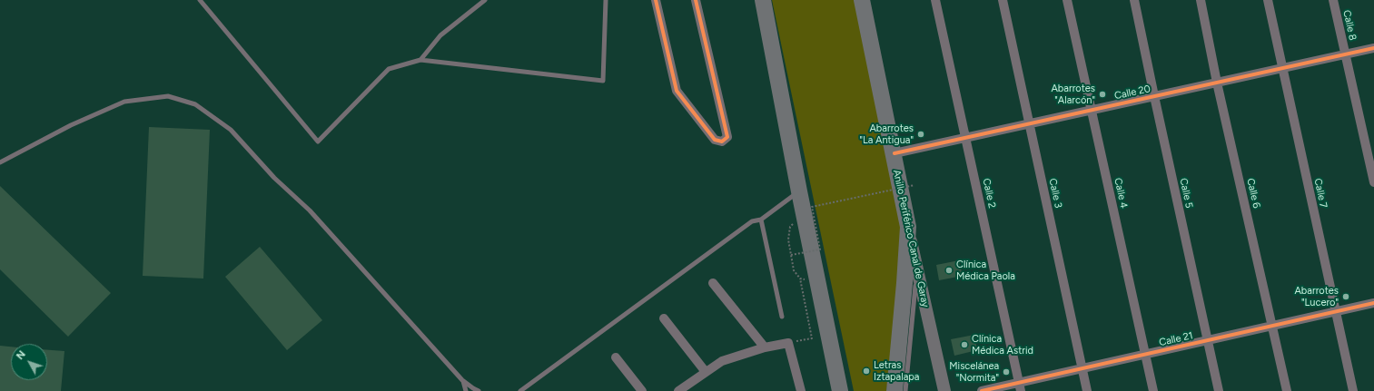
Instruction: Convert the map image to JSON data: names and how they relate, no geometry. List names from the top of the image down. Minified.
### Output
{"streets":{"highway":["Anillo Periférico Canal de Garay"],"street":["Calle 8","Calle 20","Calle 2","Calle 3","Calle 4","Calle 5","Calle 6","Calle 7","Calle 21"]},"crossings":[["Calle 8","Calle 20"],["Calle 20","Calle 2"],["Calle 20","Calle 3"],["Calle 20","Calle 4"],["Calle 20","Calle 5"],["Calle 20","Calle 6"],["Calle 20","Calle 7"],["Calle 20","Anillo Periférico Canal de Garay"],["Calle 2","Calle 21"],["Calle 3","Calle 21"],["Calle 4","Calle 21"],["Calle 5","Calle 21"],["Calle 6","Calle 21"],["Calle 7","Calle 21"]],"places":["Abarrotes \"Alarcón\"","Abarrotes \"La Antigua\"","Clínica Médica Paola","Abarrotes \"Lucero\"","Clínica Médica Astrid","Letras Iztapalapa","Miscelánea \"Normita\""],"north":"top left"}
